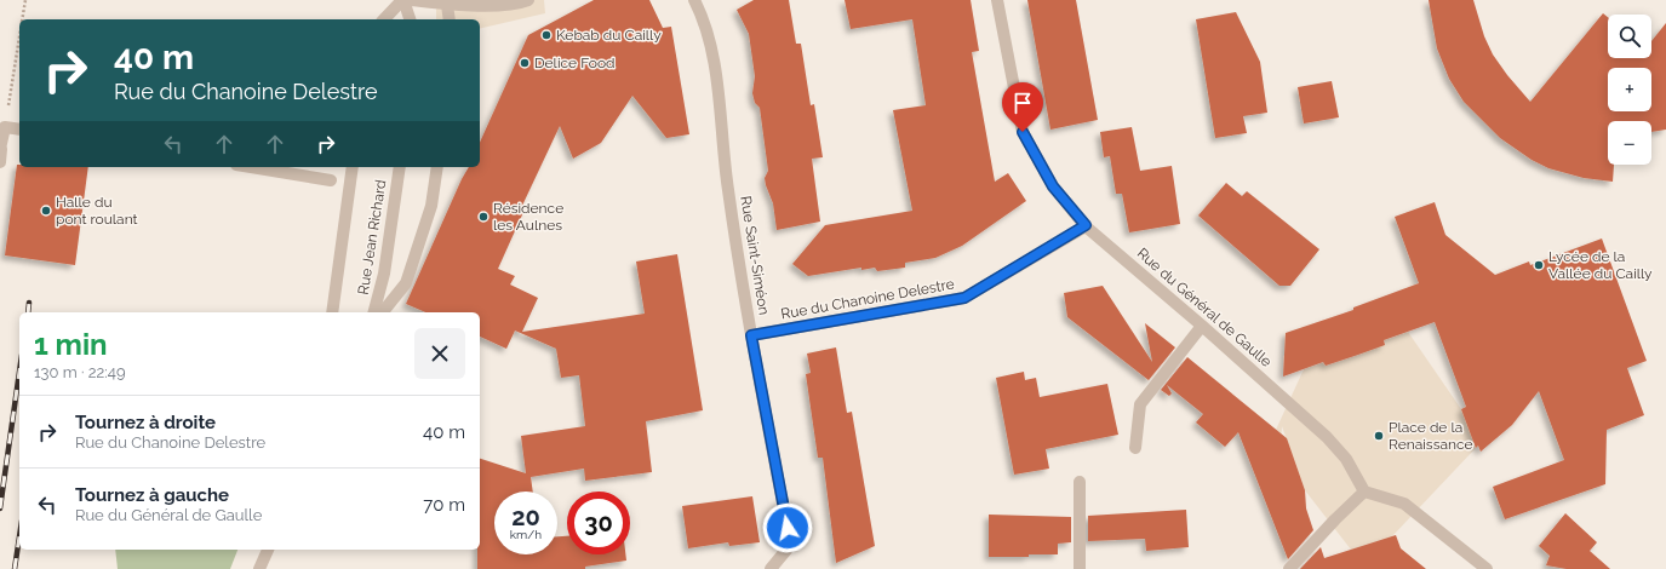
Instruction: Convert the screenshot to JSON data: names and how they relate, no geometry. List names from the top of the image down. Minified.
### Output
{"streets":{"street":["Rue Jean Richard","Rue Saint-Siméon","Rue du Chanoine Delestre","Rue du Général de Gaulle"]},"crossings":[["Rue Saint-Siméon","Rue du Chanoine Delestre"],["Rue du Chanoine Delestre","Rue du Général de Gaulle"]],"places":["Kebab du Cailly","Delice Food","Halle du pont roulant","Résidence les Aulnes","Lycée de la Vallée du Cailly","Place de la Renaissance"],"page":{"map_buttons":["+","−"],"turn":["40 m","Rue du Chanoine Delestre"],"heading":["1 min","130 m · 22:49"],"list":[{"name":"Tournez à droite","note":"Rue du Chanoine Delestre","value":"40 m"},{"name":"Tournez à gauche","note":"Rue du Général de Gaulle","value":"70 m"}],"speed":"20 km/h","limit":"30"}}
